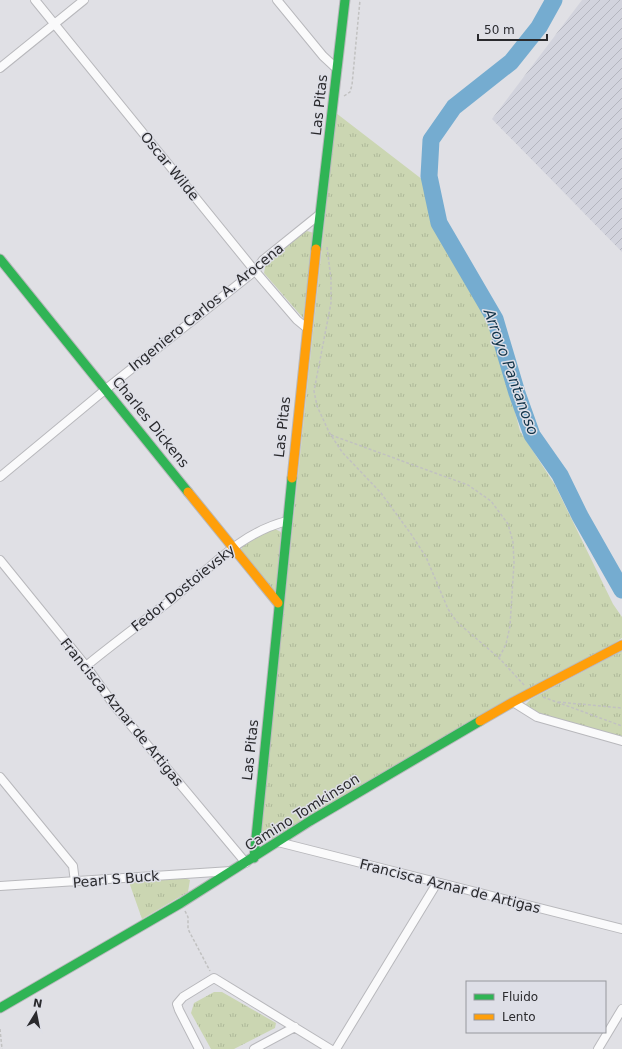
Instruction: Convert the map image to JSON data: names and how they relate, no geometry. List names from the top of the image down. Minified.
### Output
{"streets":{"street":["Las Pitas","Oscar Wilde","Ingeniero Carlos A. Arocena","Charles Dickens","Fedor Dostoievsky","Francisca Aznar de Artigas","Camino Tomkinson","Pearl S Buck"]},"crossings":[["Las Pitas","Oscar Wilde"],["Las Pitas","Ingeniero Carlos A. Arocena"],["Las Pitas","Charles Dickens"],["Las Pitas","Fedor Dostoievsky"],["Las Pitas","Camino Tomkinson"],["Oscar Wilde","Ingeniero Carlos A. Arocena"],["Ingeniero Carlos A. Arocena","Charles Dickens"],["Charles Dickens","Fedor Dostoievsky"],["Fedor Dostoievsky","Francisca Aznar de Artigas"],["Francisca Aznar de Artigas","Camino Tomkinson"],["Camino Tomkinson","Pearl S Buck"]],"water":["Arroyo Pantanoso"],"legend":["Fluido","Lento"],"scale_bar":"50 m","north":"top"}
